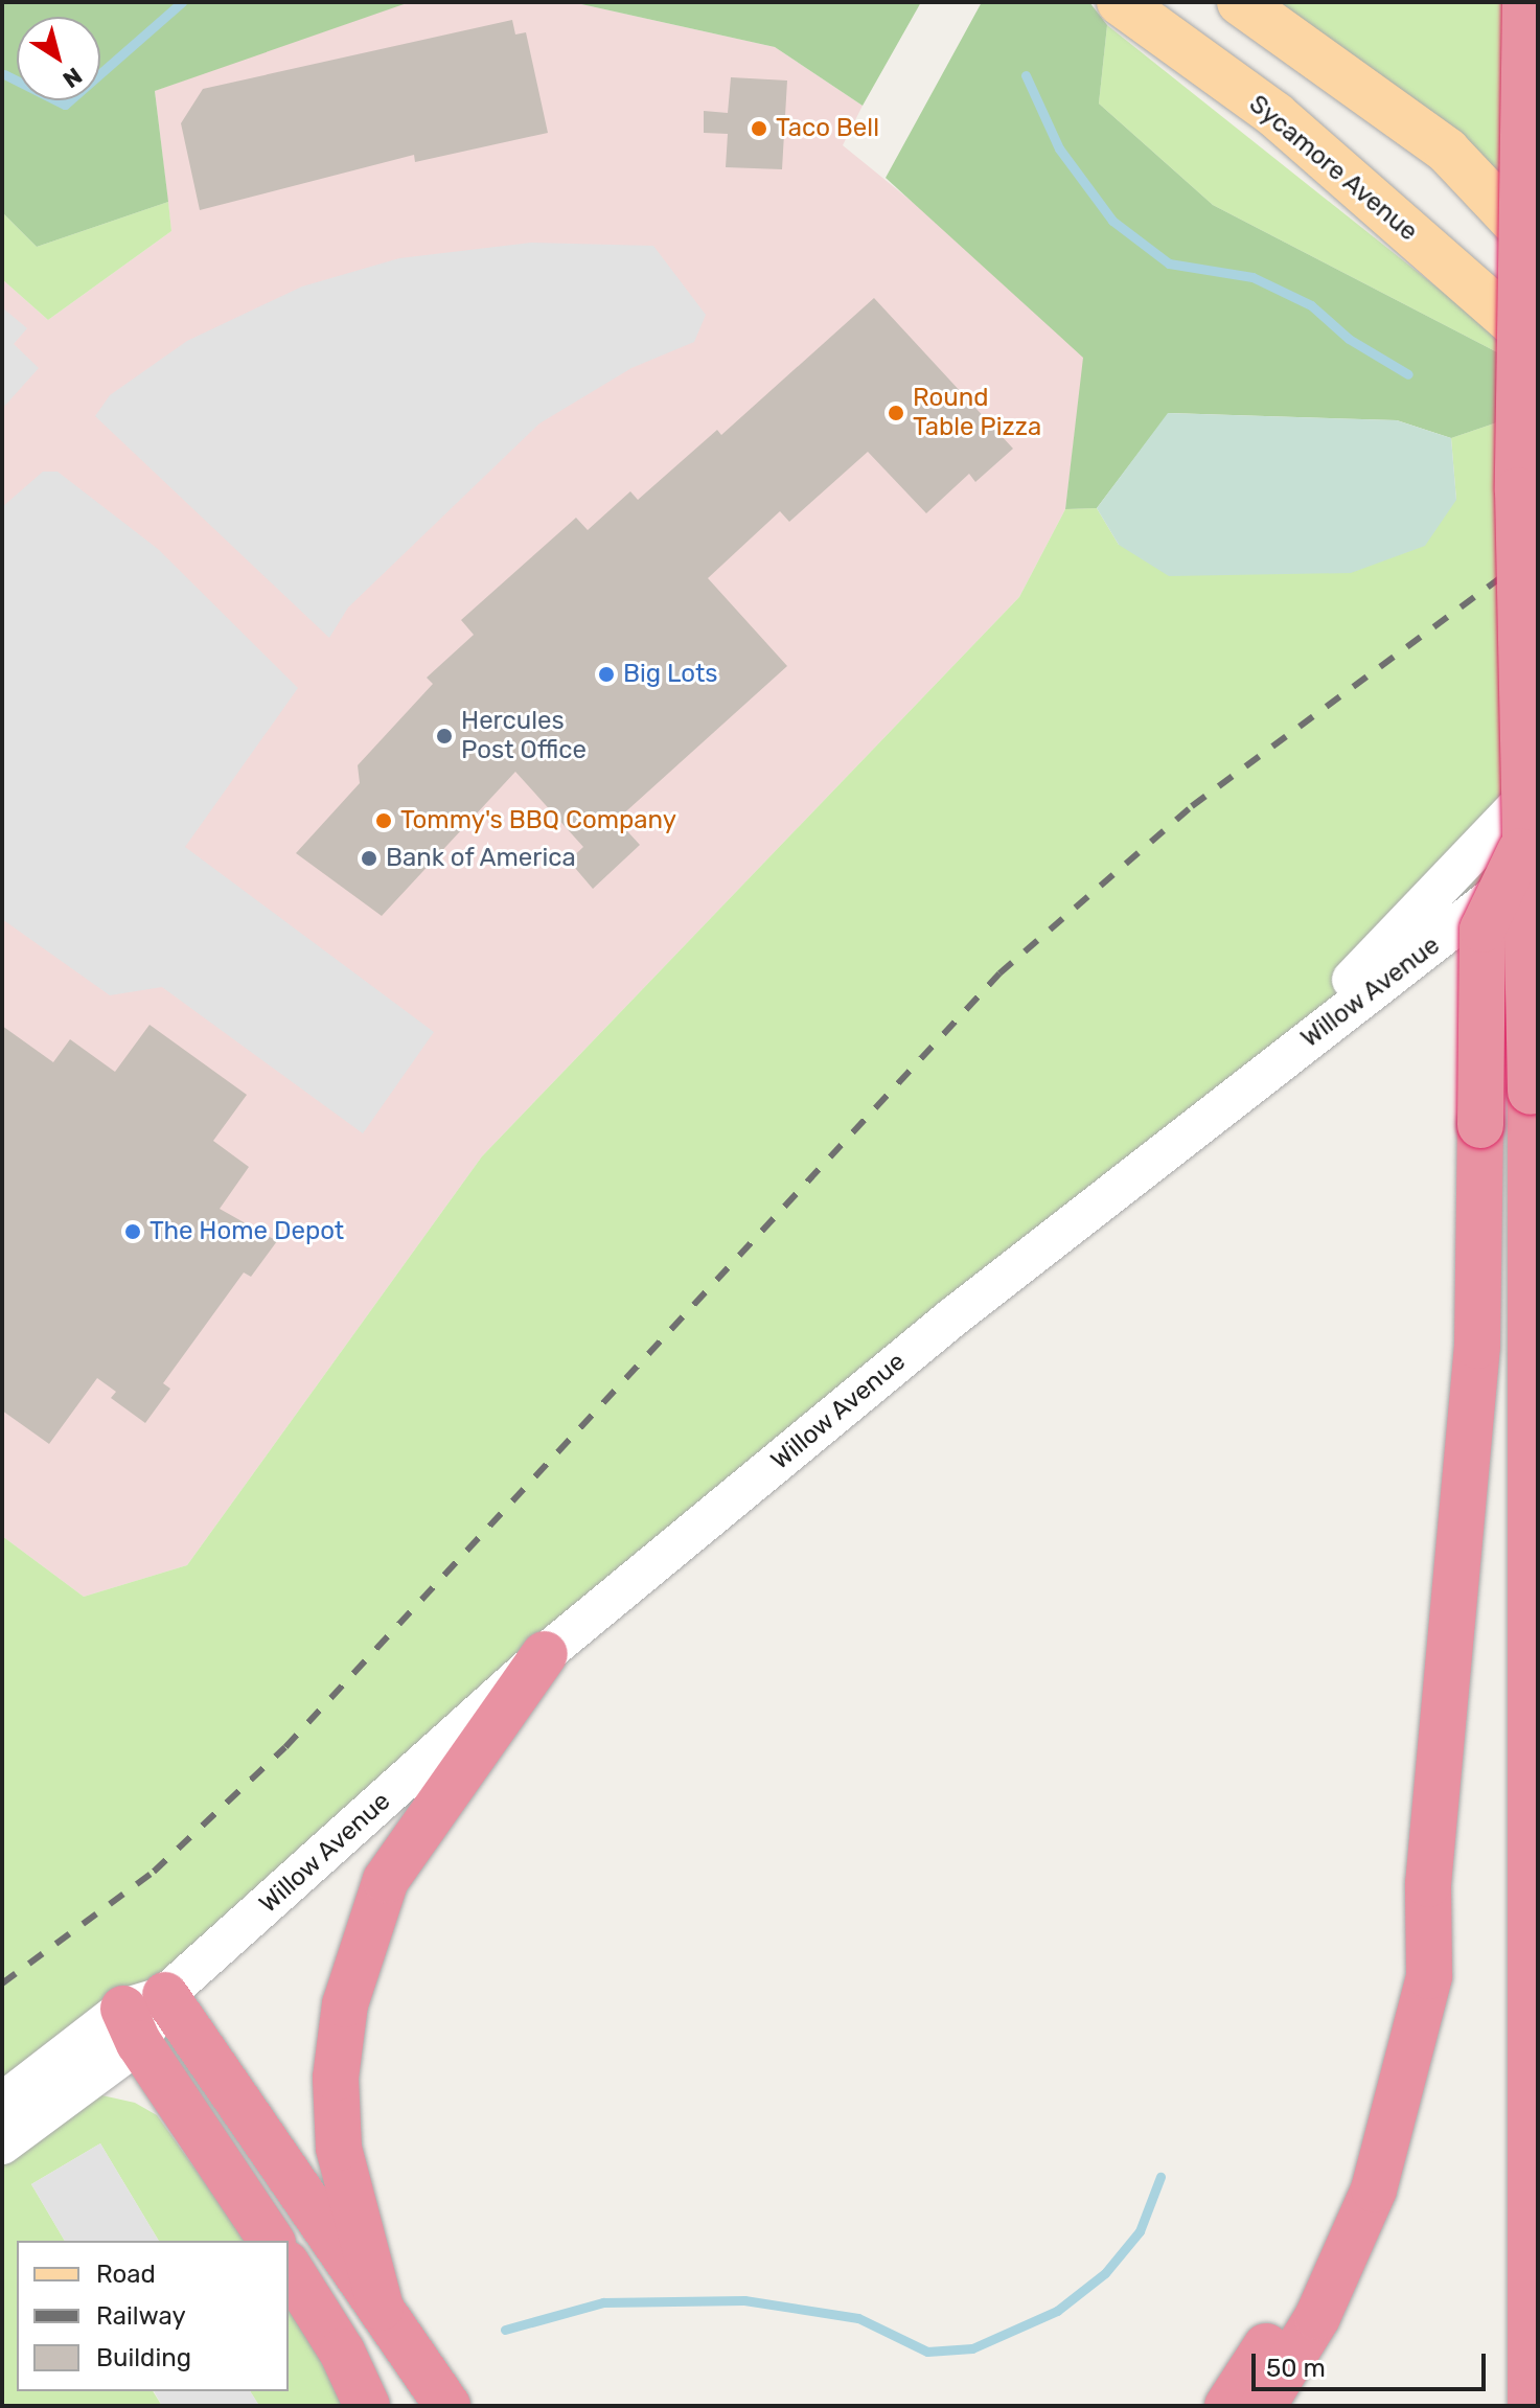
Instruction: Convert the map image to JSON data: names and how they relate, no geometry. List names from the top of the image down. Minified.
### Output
{"streets":{"main road":["Sycamore Avenue"],"street":["Willow Avenue"]},"places":["Taco Bell","Round Table Pizza","Big Lots","Hercules Post Office","Tommy's BBQ Company","Bank of America","The Home Depot"],"legend":["Road","Railway","Building"],"scale_bar":"50 m","north":"bottom right"}
